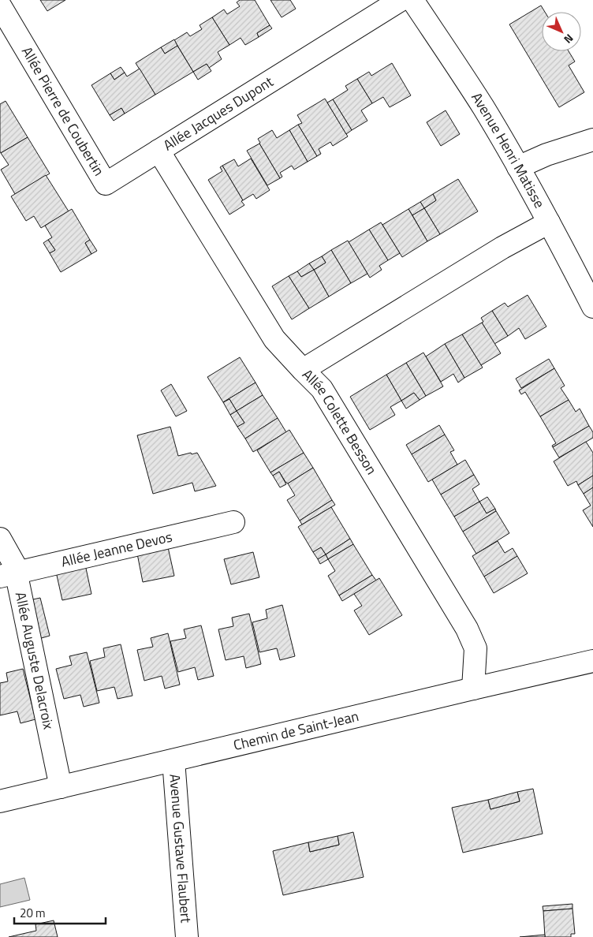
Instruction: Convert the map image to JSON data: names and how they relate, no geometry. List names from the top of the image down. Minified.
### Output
{"streets":{"street":["Allée Pierre de Coubertin","Allée Jacques Dupont","Avenue Henri Matisse","Allée Colette Besson","Allée Jeanne Devos","Allée Auguste Delacroix","Chemin de Saint-Jean","Avenue Gustave Flaubert"]},"crossings":[["Allée Pierre de Coubertin","Allée Jacques Dupont"],["Allée Jacques Dupont","Allée Colette Besson"],["Avenue Henri Matisse","Allée Colette Besson"],["Allée Colette Besson","Chemin de Saint-Jean"],["Allée Jeanne Devos","Allée Auguste Delacroix"],["Allée Auguste Delacroix","Chemin de Saint-Jean"],["Chemin de Saint-Jean","Avenue Gustave Flaubert"]],"scale_bar":"20 m","north":"bottom right"}
